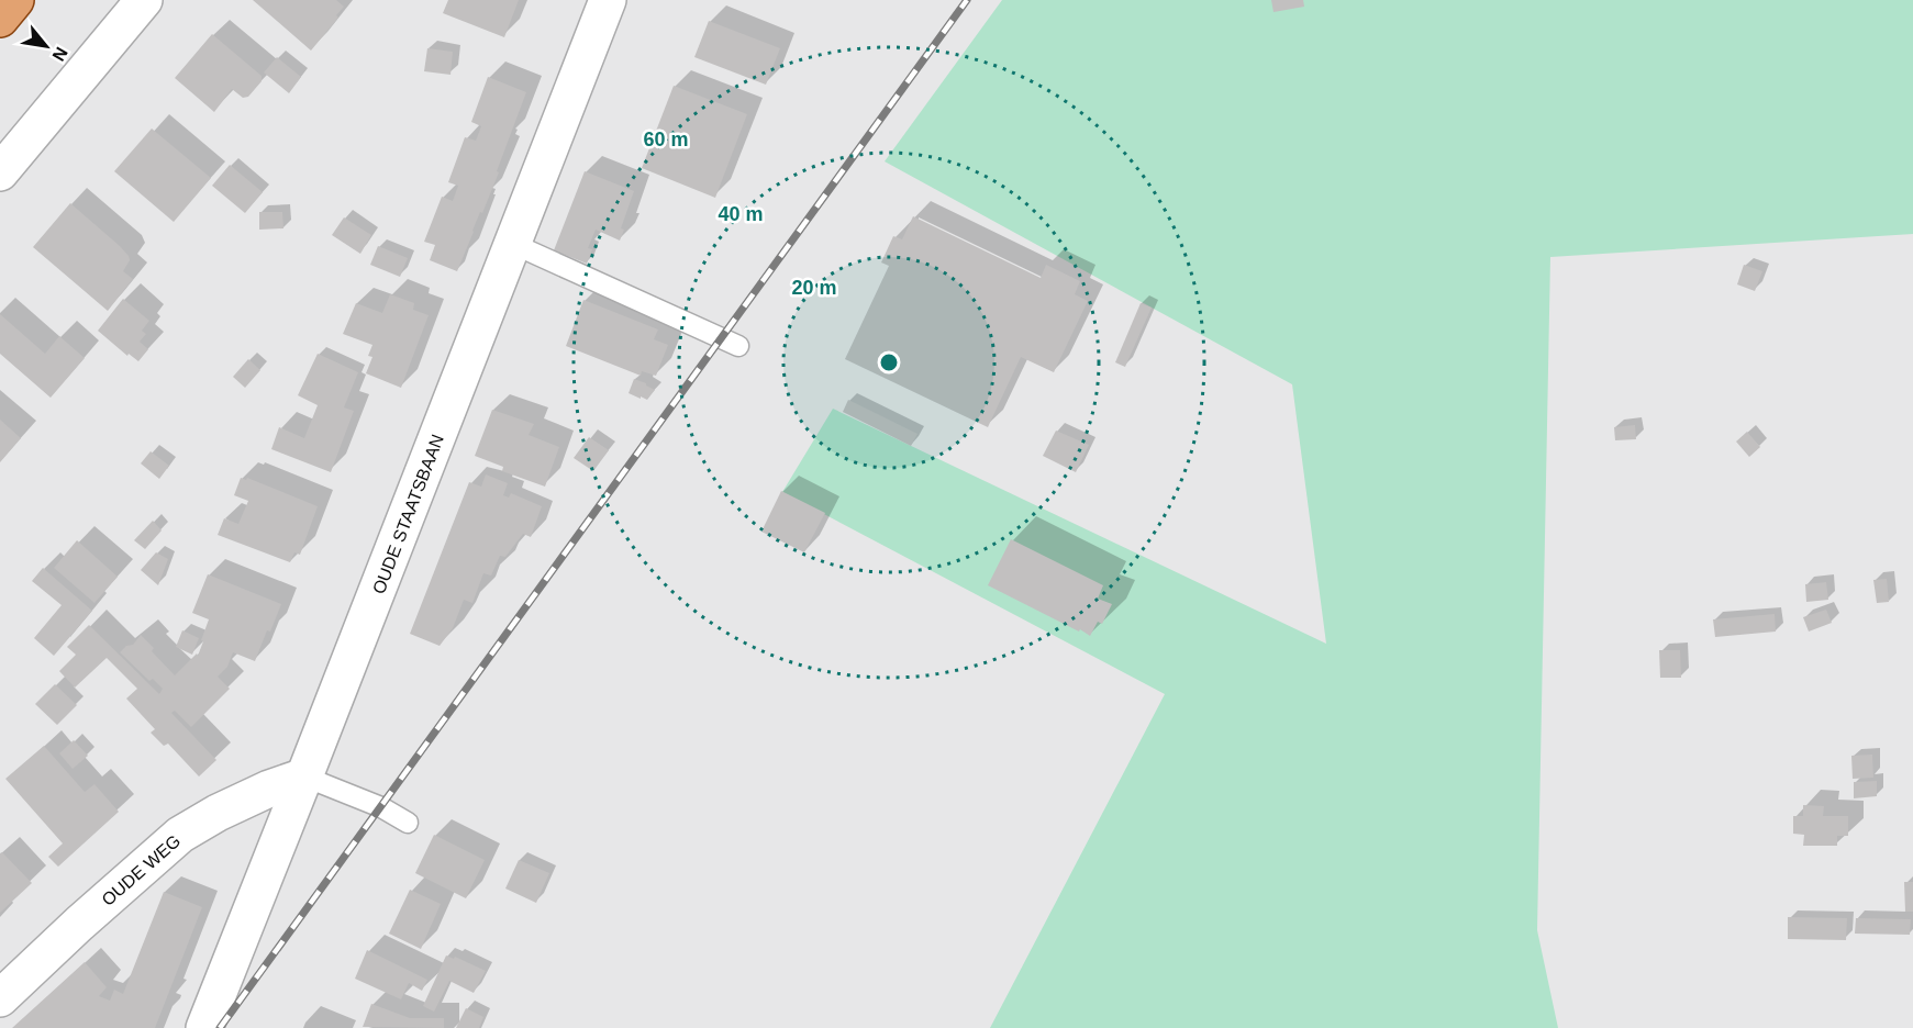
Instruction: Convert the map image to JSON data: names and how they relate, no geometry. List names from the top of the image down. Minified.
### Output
{"streets":{"street":["OUDE STAATSBAAN","OUDE WEG"]},"crossings":[["OUDE STAATSBAAN","OUDE WEG"]],"north":"bottom right","rings":["60 m","40 m","20 m"]}
